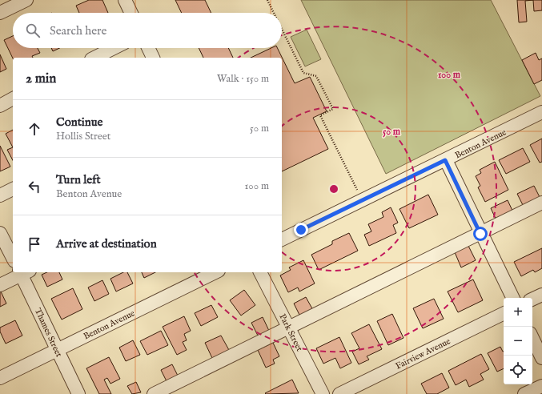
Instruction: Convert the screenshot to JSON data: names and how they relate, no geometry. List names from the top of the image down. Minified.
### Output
{"streets":{"street":["Benton Avenue","Thames Street","Park Street","Fairview Avenue"]},"crossings":[["Benton Avenue","Thames Street"]],"page":{"search":"Search here","heading":["2 min","Walk · 150 m"],"list":[["Continue","Hollis Street","50 m"],["Turn left","Benton Avenue","100 m"],"Arrive at destination"],"map_buttons":["+","−"]},"rings":["100 m","50 m"]}
